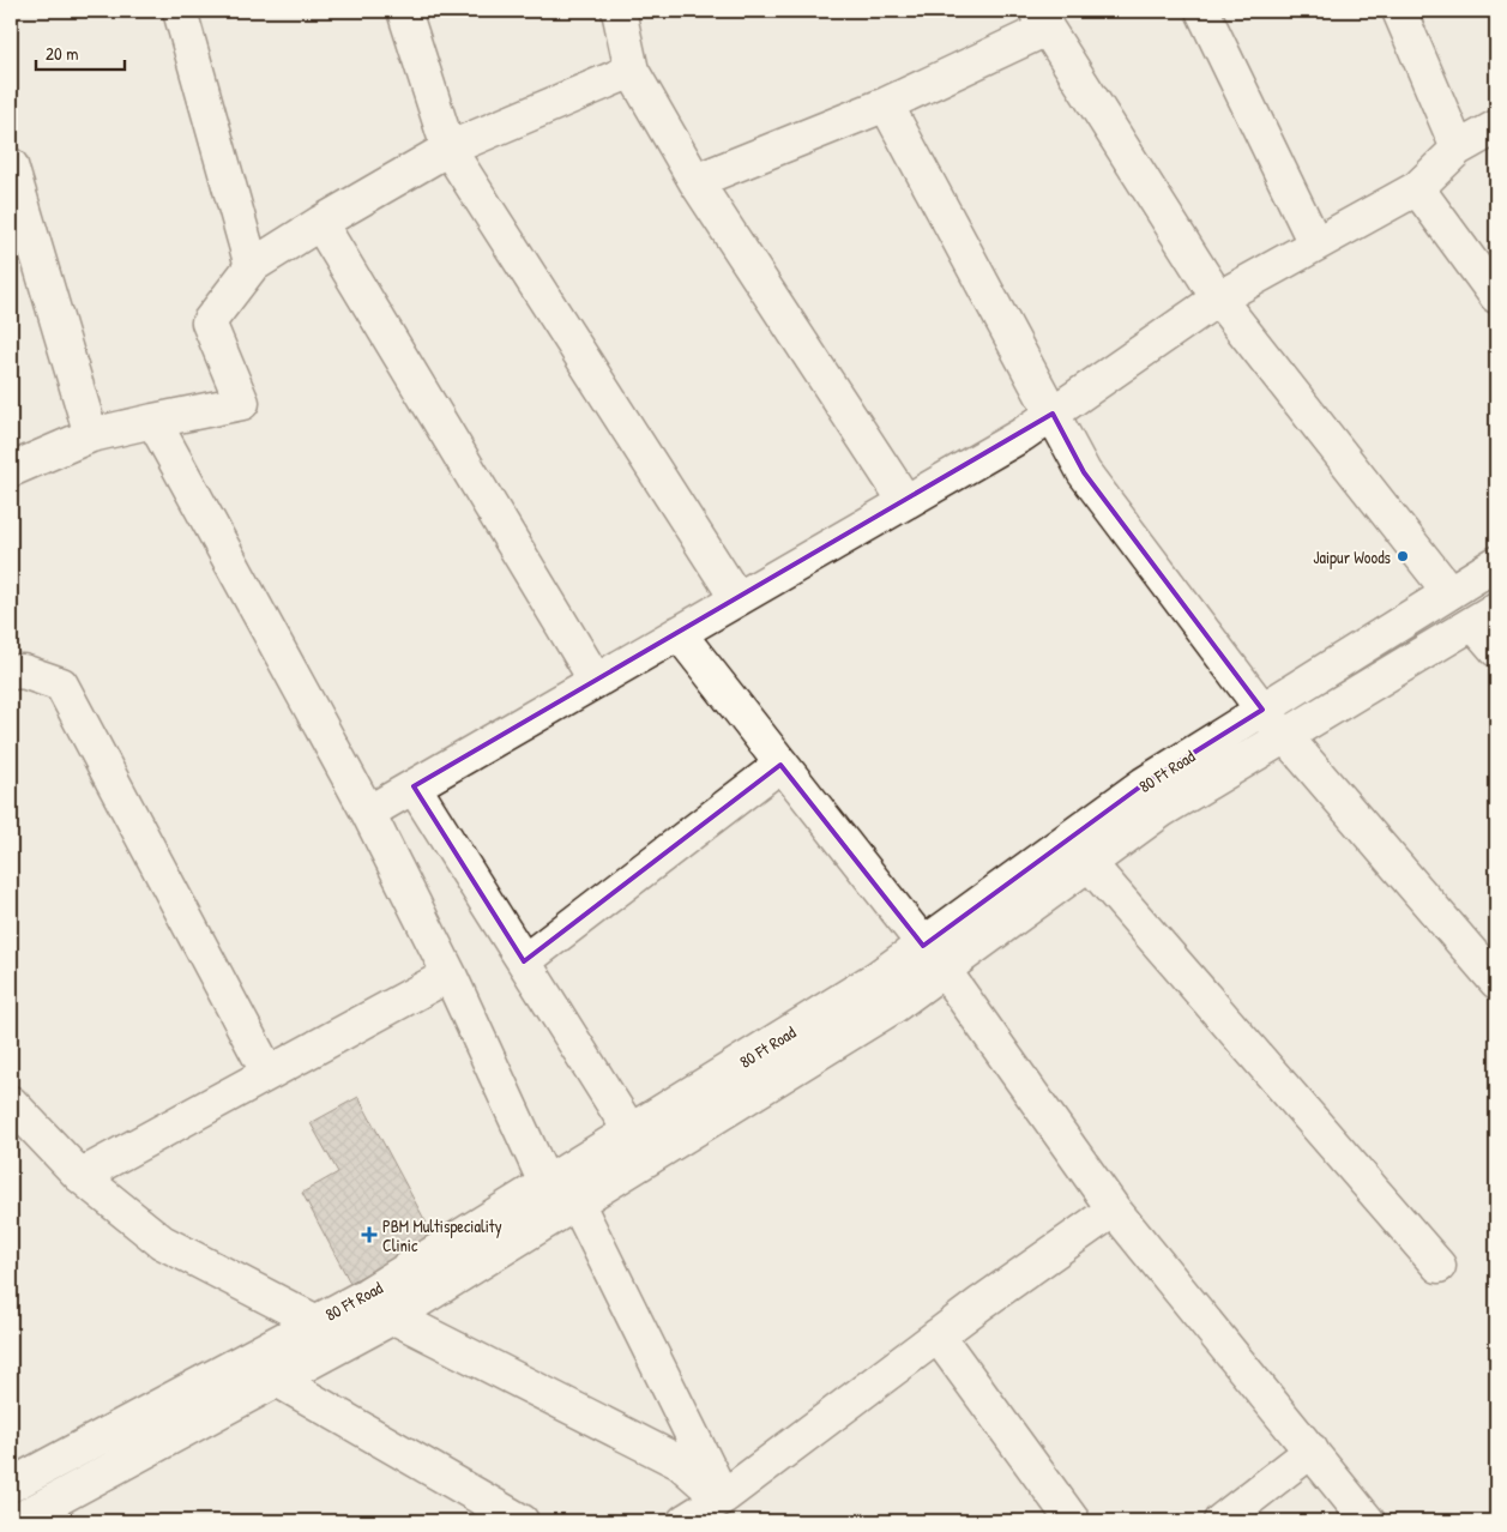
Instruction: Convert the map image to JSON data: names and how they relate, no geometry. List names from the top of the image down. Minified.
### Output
{"streets":{"street":["80 Ft Road"]},"places":{"other":["Jaipur Woods"],"health":["PBM Multispeciality Clinic"]},"scale_bar":"20 m"}
